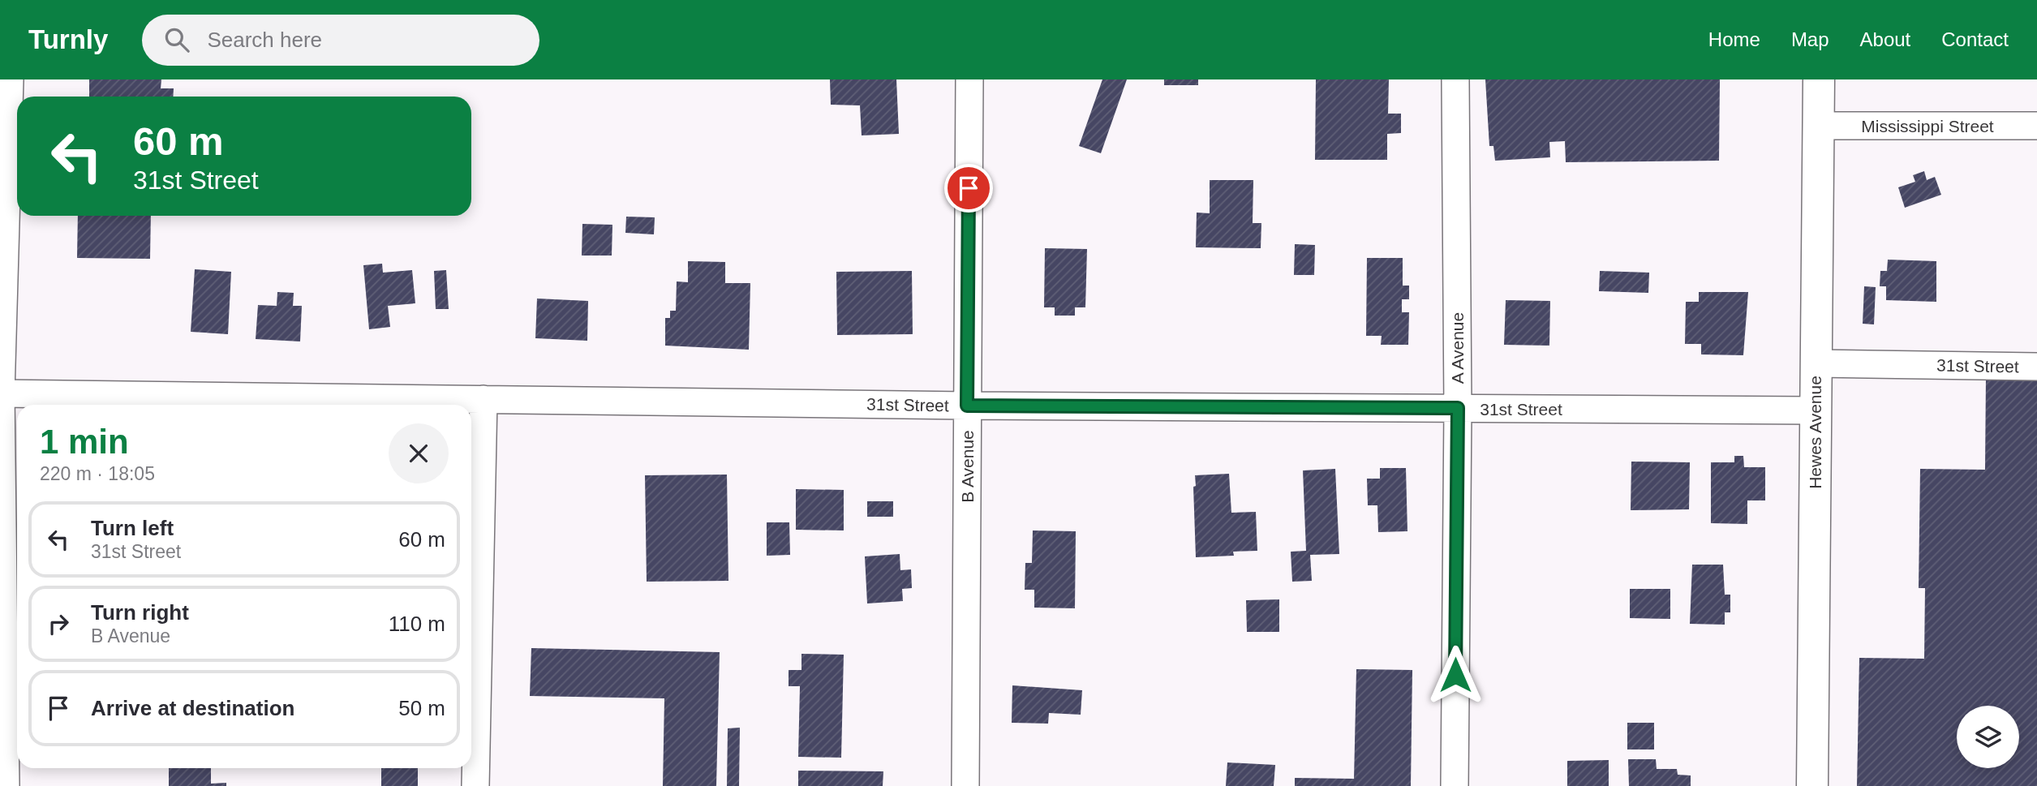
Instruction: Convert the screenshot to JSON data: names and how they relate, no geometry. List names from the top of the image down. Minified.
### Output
{"streets":{"main road":["Hewes Avenue"],"street":["Mississippi Street","A Avenue","31st Street","B Avenue"]},"crossings":[["Mississippi Street","Hewes Avenue"],["A Avenue","31st Street"],["31st Street","Hewes Avenue"],["31st Street","B Avenue"]],"page":{"header":"Turnly","search":"Search here","nav":["Home","Map","About","Contact"],"turn":["60 m","31st Street"],"heading":["1 min","220 m · 18:05"],"list":[{"name":"Turn left","note":"31st Street","value":"60 m"},{"name":"Turn right","note":"B Avenue","value":"110 m"},{"name":"Arrive at destination","value":"50 m"}]}}
